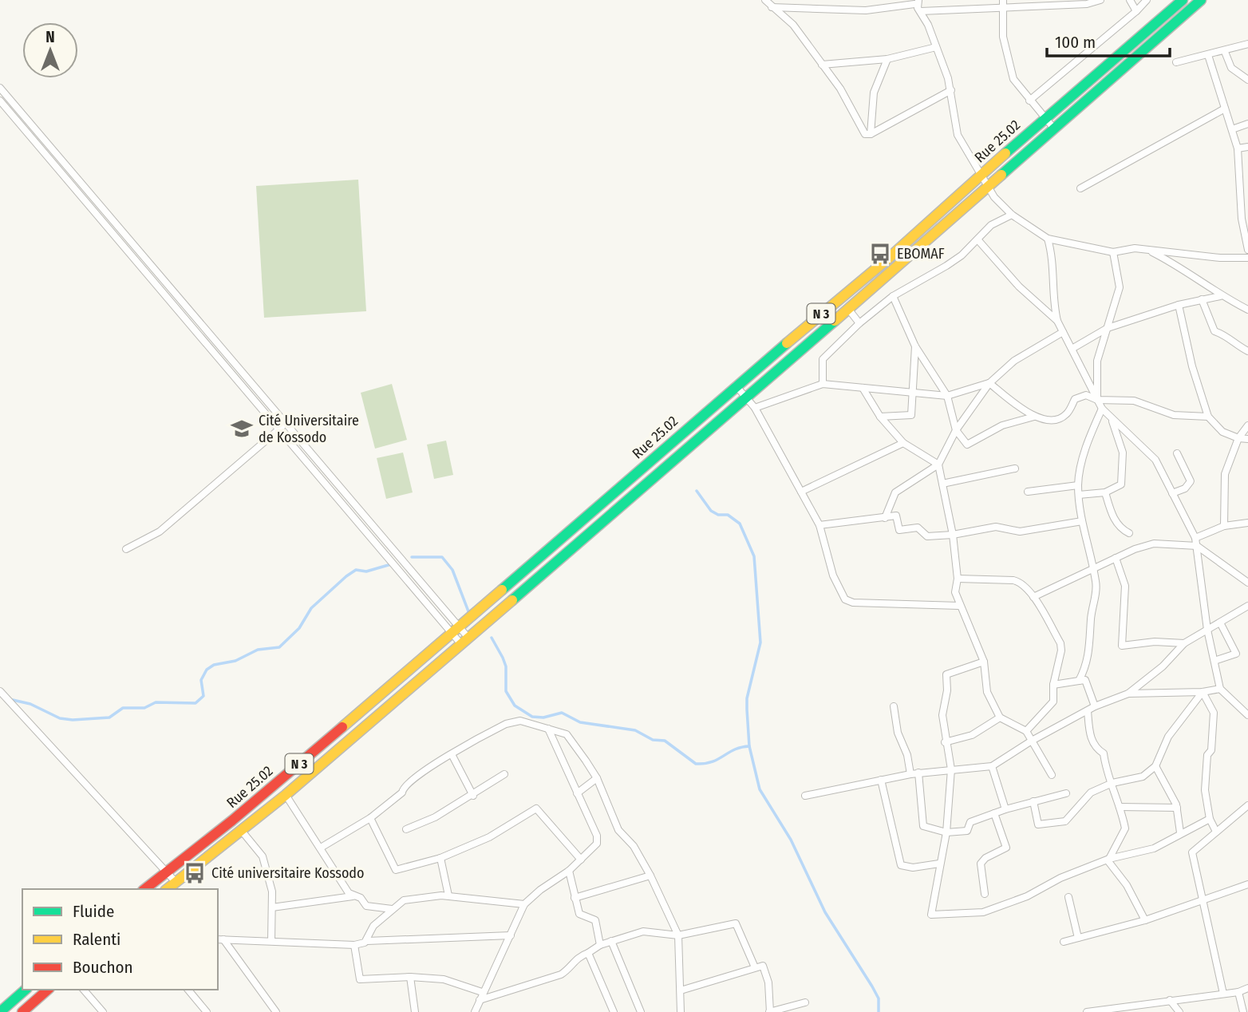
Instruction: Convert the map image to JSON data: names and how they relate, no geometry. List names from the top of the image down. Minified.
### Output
{"streets":{"main road":["Rue 25.02","N 3"]},"places":{"bus stop":["EBOMAF","Cité universitaire Kossodo"],"school or university":["Cité Universitaire de Kossodo"]},"legend":["Fluide","Ralenti","Bouchon"],"scale_bar":"100 m","north":"top"}
